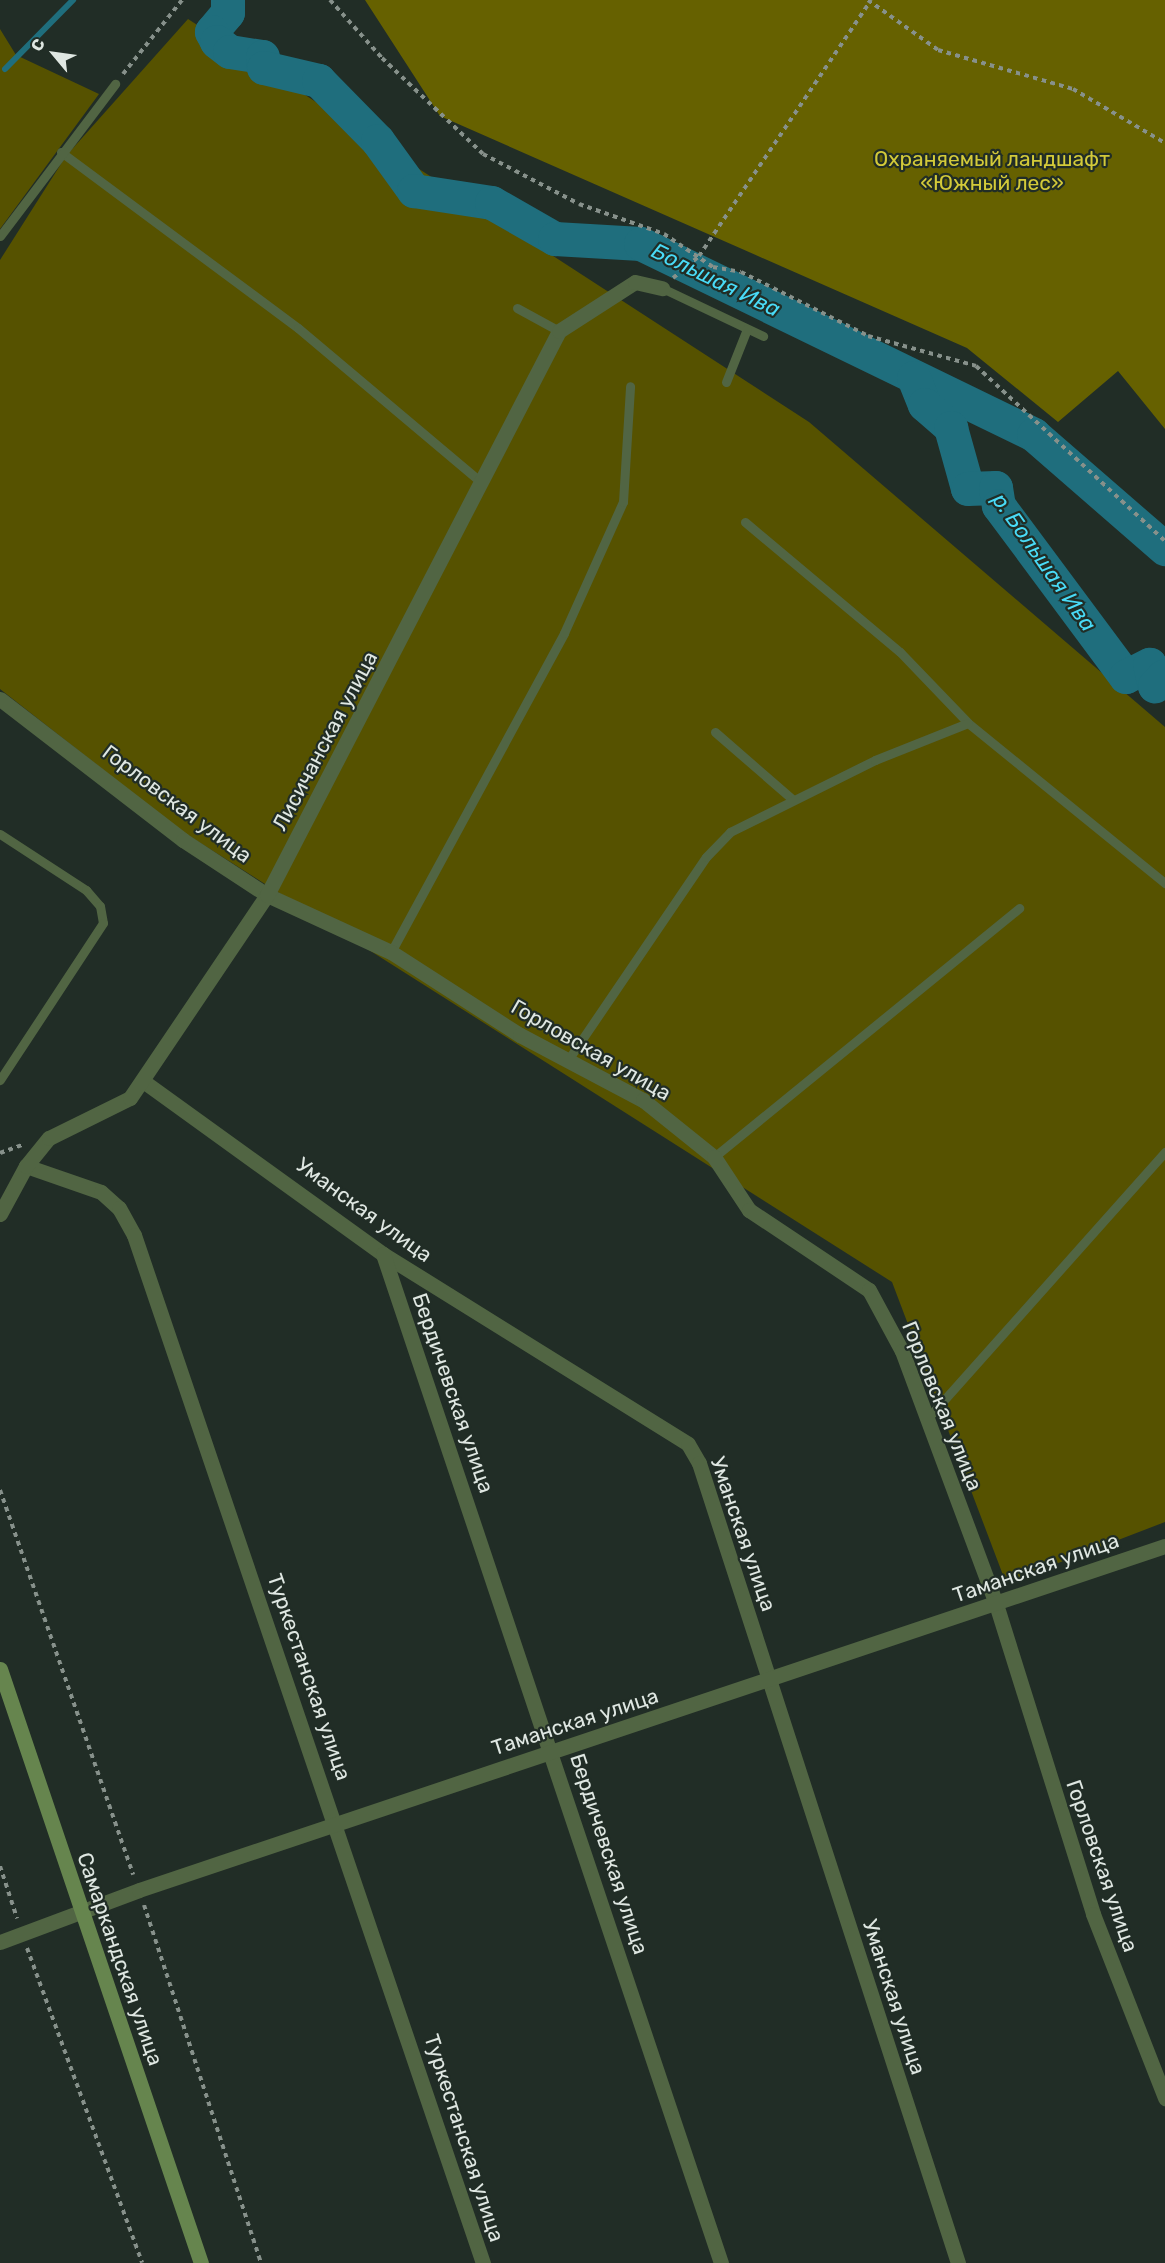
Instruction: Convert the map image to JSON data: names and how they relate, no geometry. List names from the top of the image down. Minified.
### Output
{"streets":{"street":["Лисичанская улица","Горловская улица","Уманская улица","Бердичевская улица","Таманская улица","Туркестанская улица","Самаркандская улица"]},"crossings":[["Лисичанская улица","Горловская улица"],["Лисичанская улица","Уманская улица"],["Лисичанская улица","Туркестанская улица"],["Горловская улица","Таманская улица"],["Уманская улица","Бердичевская улица"],["Уманская улица","Таманская улица"],["Бердичевская улица","Таманская улица"],["Таманская улица","Туркестанская улица"],["Таманская улица","Самаркандская улица"]],"water":["Большая Ива","р. Большая Ива"],"parks":["Охраняемый ландшафт «Южный лес»"],"north":"top left"}
